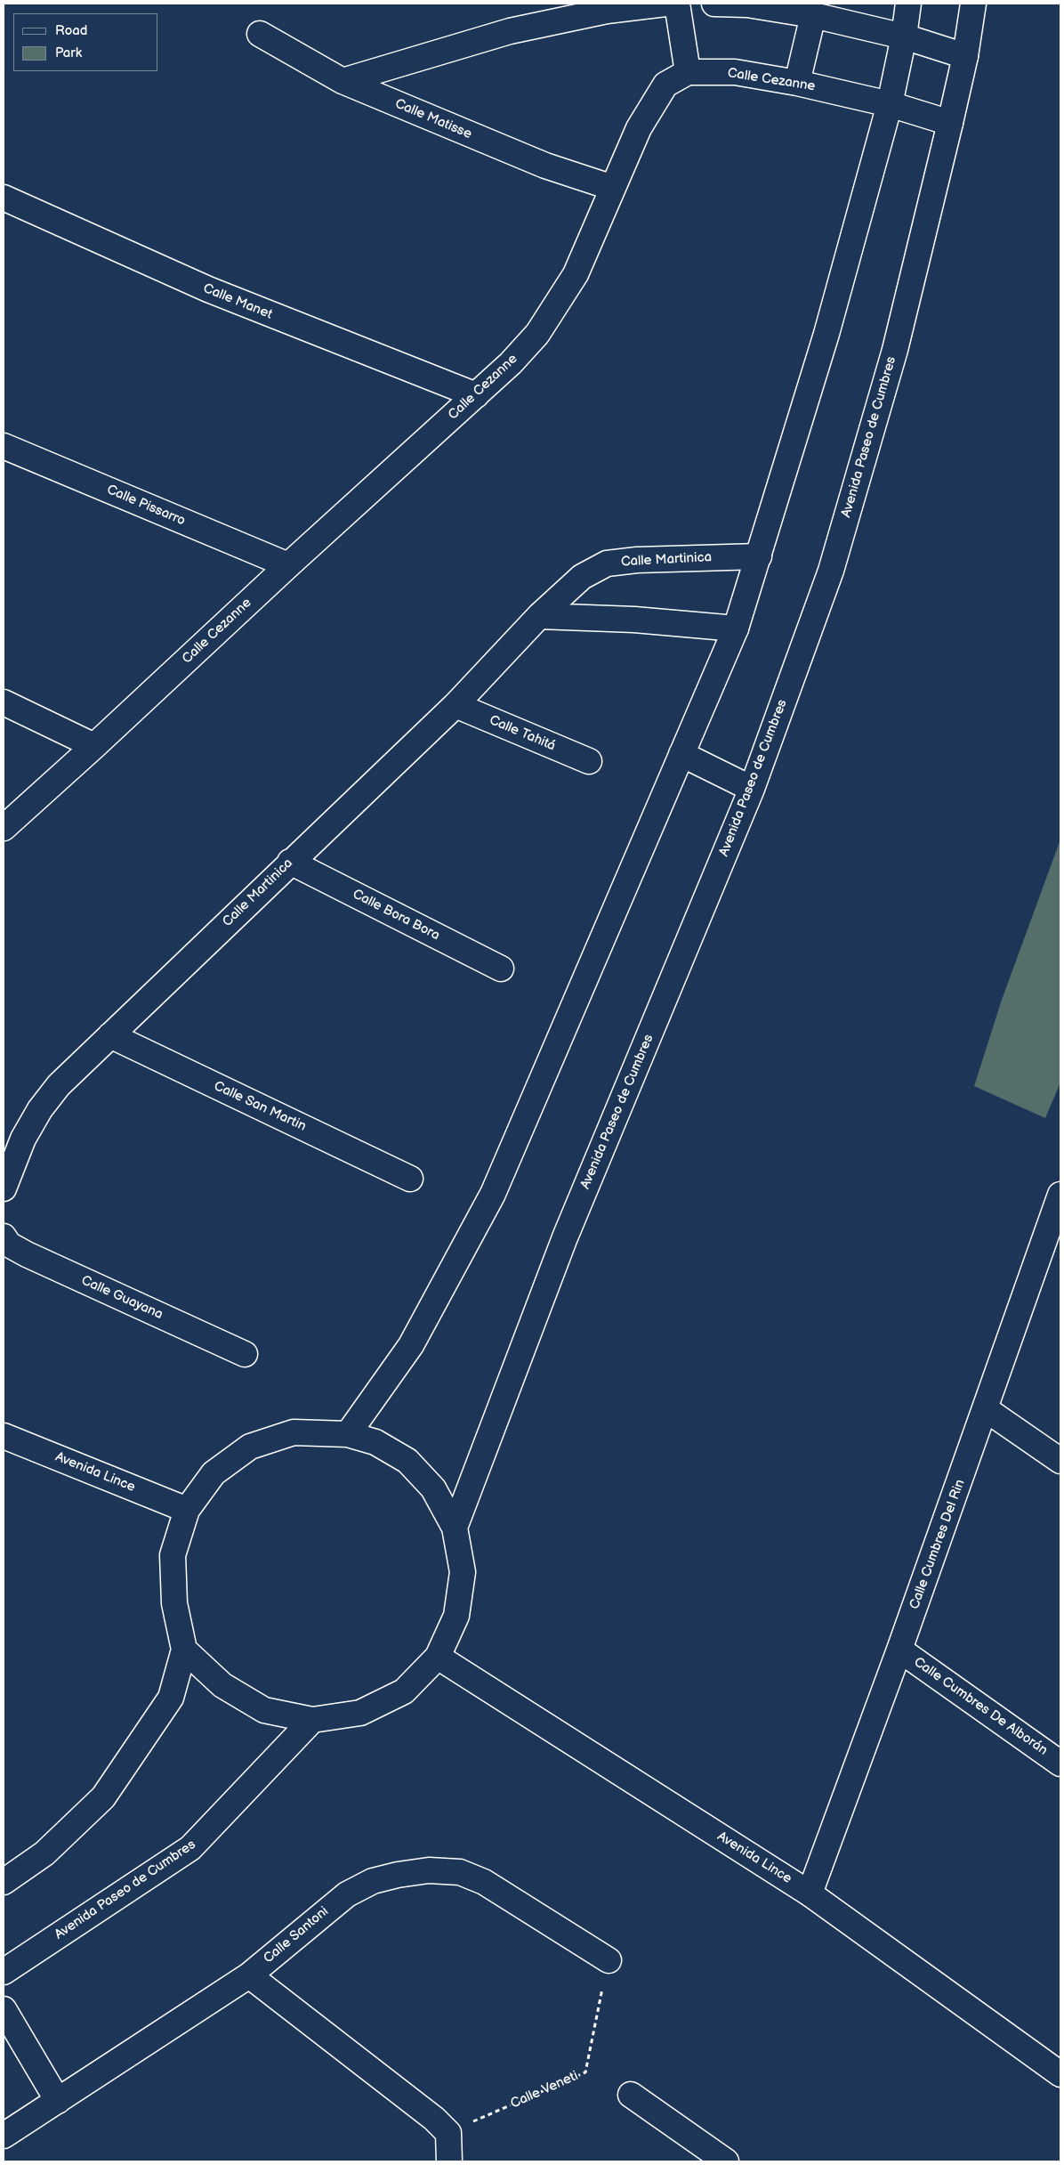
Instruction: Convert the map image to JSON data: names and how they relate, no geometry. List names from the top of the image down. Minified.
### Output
{"streets":{"street":["Calle Cezanne","Calle Matisse","Calle Manet","Avenida Paseo de Cumbres","Calle Pissarro","Calle Martinica","Calle Tahitá","Calle Bora Bora","Calle San Martin","Calle Guayana","Avenida Lince","Calle Cumbres Del Rin","Calle Cumbres De Alborán","Calle Santoni"],"path":["Calle Veneti"]},"crossings":[["Calle Cezanne","Calle Matisse"],["Calle Cezanne","Calle Manet"],["Calle Cezanne","Avenida Paseo de Cumbres"],["Calle Cezanne","Calle Pissarro"],["Calle Martinica","Calle Tahitá"],["Calle Martinica","Calle Bora Bora"],["Calle Martinica","Calle San Martin"],["Avenida Lince","Calle Cumbres Del Rin"],["Calle Cumbres Del Rin","Calle Cumbres De Alborán"],["Calle Santoni","Calle Veneti"]],"legend":["Road","Park"]}
